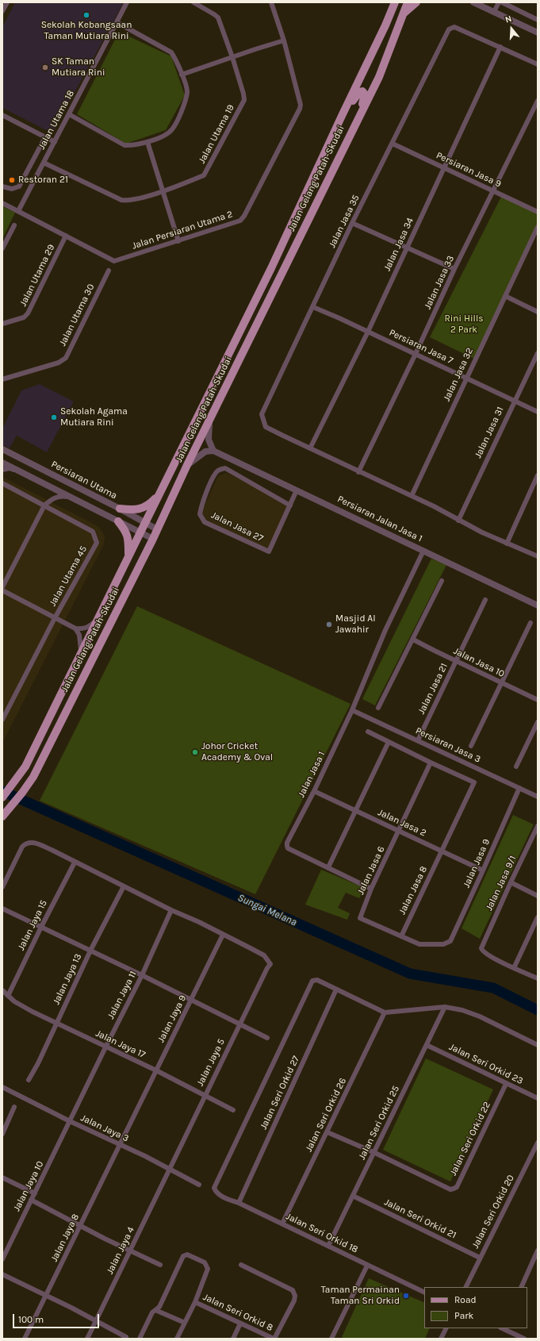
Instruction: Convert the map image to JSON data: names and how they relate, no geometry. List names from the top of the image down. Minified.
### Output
{"streets":{"main road":["Jalan Gelang Patah-Skudai"],"street":["Jalan Utama 18","Jalan Utama 19","Persiaran Jasa 9","Jalan Jasa 35","Jalan Persiaran Utama 2","Jalan Jasa 34","Jalan Utama 29","Jalan Jasa 33","Jalan Utama 30","Persiaran Jasa 7","Jalan Jasa 32","Jalan Jasa 31","Persiaran Utama","Persiaran Jalan Jasa 1","Jalan Jasa 27","Jalan Utama 45","Jalan Jasa 10","Jalan Jasa 21","Persiaran Jasa 3","Jalan Jasa 1","Jalan Jasa 2","Jalan Jasa 9","Jalan Jasa 6","Jalan Jasa 9/1","Jalan Jasa 8","Jalan Jaya 15","Jalan Jaya 13","Jalan Jaya 11","Jalan Jaya 9","Jalan Jaya 17","Jalan Jaya 5","Jalan Seri Orkid 23","Jalan Seri Orkid 27","Jalan Seri Orkid 26","Jalan Seri Orkid 25","Jalan Jaya 3","Jalan Seri Orkid 22","Jalan Jaya 10","Jalan Seri Orkid 20","Jalan Seri Orkid 21","Jalan Seri Orkid 18","Jalan Jaya 8","Jalan Jaya 4","Jalan Seri Orkid 8"]},"crossings":[["Jalan Utama 18","Jalan Utama 19"],["Jalan Utama 18","Jalan Persiaran Utama 2"],["Persiaran Jasa 9","Jalan Jasa 35"],["Persiaran Jasa 9","Jalan Jasa 34"],["Persiaran Jasa 9","Jalan Jasa 33"],["Jalan Gelang Patah-Skudai","Persiaran Utama"],["Jalan Jasa 35","Jalan Jasa 34"],["Jalan Jasa 35","Persiaran Jasa 7"],["Jalan Persiaran Utama 2","Jalan Utama 29"],["Jalan Jasa 34","Persiaran Jasa 7"],["Jalan Jasa 33","Persiaran Jasa 7"],["Persiaran Jasa 7","Jalan Jasa 32"],["Persiaran Jasa 7","Jalan Jasa 31"],["Persiaran Jalan Jasa 1","Jalan Jasa 1"],["Jalan Jasa 10","Jalan Jasa 21"],["Jalan Jasa 21","Persiaran Jasa 3"],["Persiaran Jasa 3","Jalan Jasa 1"],["Persiaran Jasa 3","Jalan Jasa 9"],["Jalan Jasa 1","Jalan Jasa 2"],["Jalan Jasa 2","Jalan Jasa 9"],["Jalan Jasa 2","Jalan Jasa 6"],["Jalan Jasa 2","Jalan Jasa 8"],["Jalan Jasa 9","Jalan Jasa 6"],["Jalan Jasa 9","Jalan Jasa 8"],["Jalan Jasa 6","Jalan Jasa 8"],["Jalan Jaya 15","Jalan Jaya 17"],["Jalan Jaya 13","Jalan Jaya 17"],["Jalan Jaya 11","Jalan Jaya 17"],["Jalan Jaya 11","Jalan Jaya 3"],["Jalan Jaya 11","Jalan Jaya 10"],["Jalan Jaya 9","Jalan Jaya 17"],["Jalan Jaya 9","Jalan Jaya 5"],["Jalan Jaya 9","Jalan Jaya 3"],["Jalan Jaya 9","Jalan Jaya 8"],["Jalan Jaya 17","Jalan Jaya 5"],["Jalan Jaya 5","Jalan Jaya 3"],["Jalan Jaya 5","Jalan Jaya 4"],["Jalan Seri Orkid 23","Jalan Seri Orkid 25"],["Jalan Seri Orkid 23","Jalan Seri Orkid 22"],["Jalan Seri Orkid 27","Jalan Seri Orkid 18"],["Jalan Seri Orkid 26","Jalan Seri Orkid 22"],["Jalan Seri Orkid 26","Jalan Seri Orkid 18"],["Jalan Seri Orkid 25","Jalan Seri Orkid 22"],["Jalan Seri Orkid 25","Jalan Seri Orkid 21"],["Jalan Seri Orkid 25","Jalan Seri Orkid 18"],["Jalan Jaya 3","Jalan Jaya 10"],["Jalan Jaya 3","Jalan Jaya 8"],["Jalan Jaya 3","Jalan Jaya 4"],["Jalan Seri Orkid 20","Jalan Seri Orkid 21"]],"water":["Sungai Melana"],"parks":["Rini Hills 2 Park"],"places":["Sekolah Kebangsaan Taman Mutiara Rini","SK Taman Mutiara Rini","Restoran 21","Sekolah Agama Mutiara Rini","Masjid Al Jawahir","Johor Cricket Academy & Oval","Taman Permainan Taman Sri Orkid"],"legend":["Road","Park"],"scale_bar":"100 m","north":"top"}
